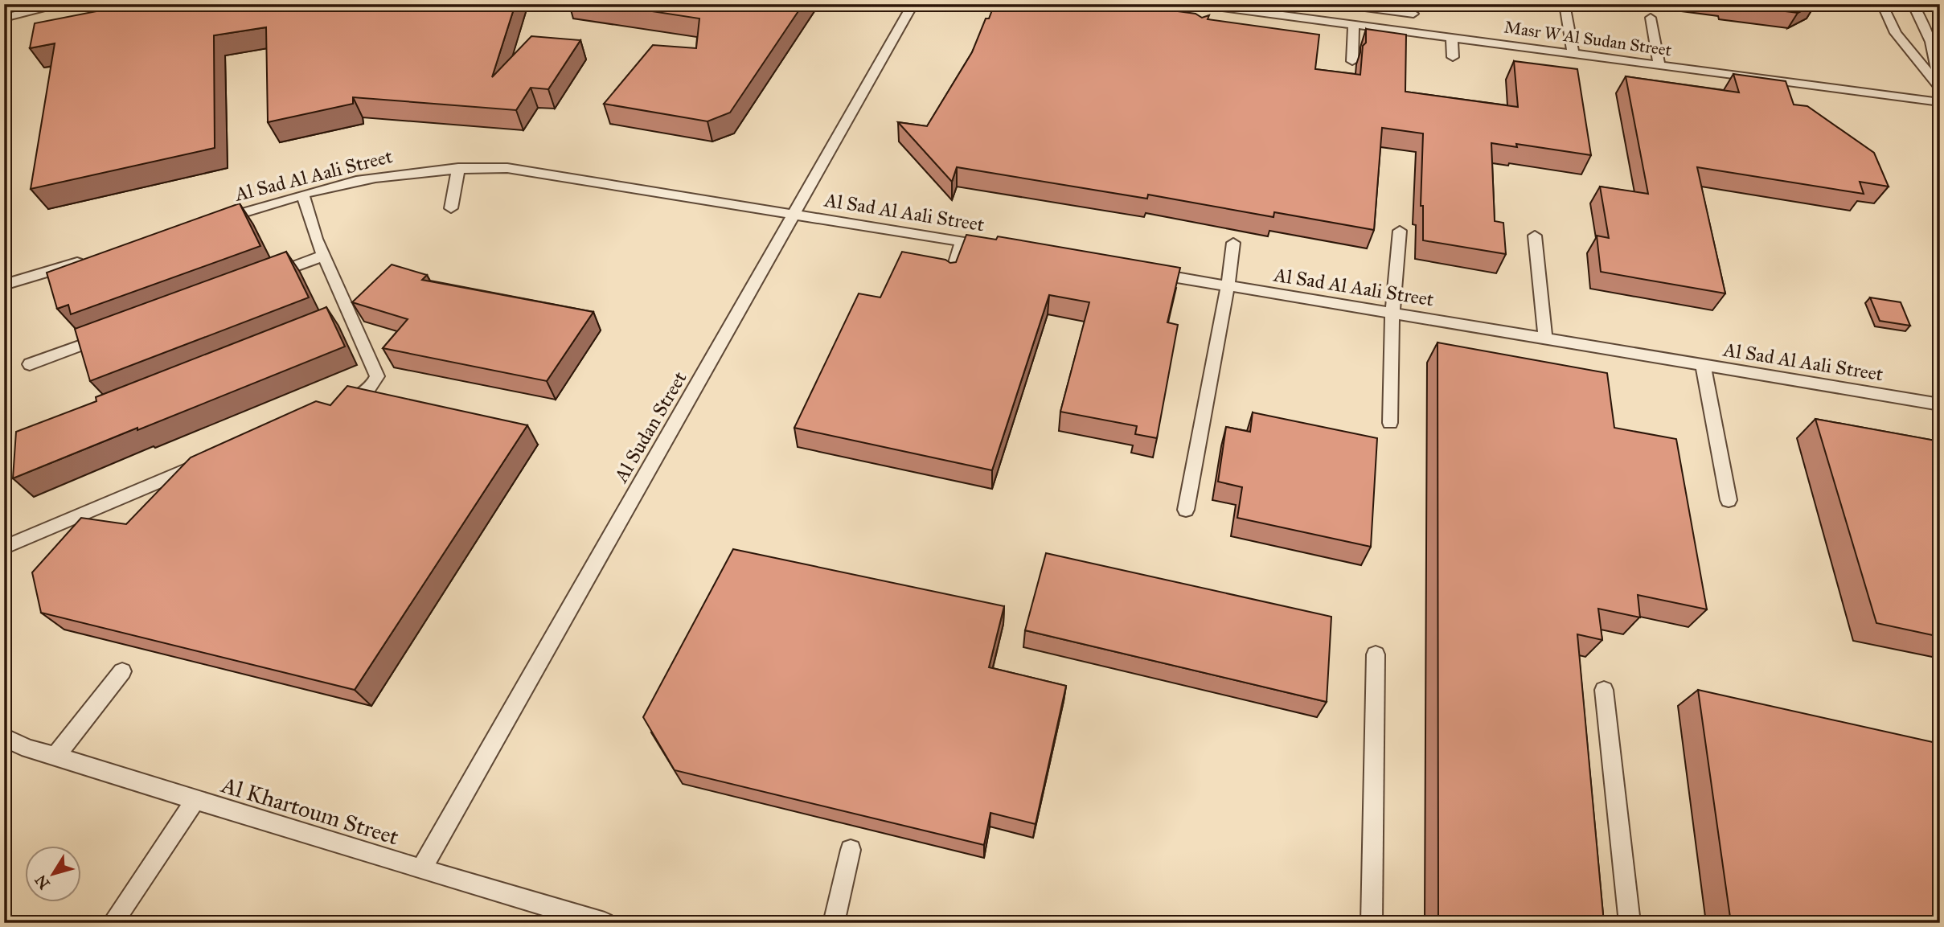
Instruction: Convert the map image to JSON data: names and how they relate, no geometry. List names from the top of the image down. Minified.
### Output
{"streets":{"lane":["Masr W Al Sudan Street","Al Sad Al Aali Street","Al Sudan Street","Al Khartoum Street"]},"crossings":[["Al Sad Al Aali Street","Al Sudan Street"],["Al Sudan Street","Al Khartoum Street"]],"north":"bottom left"}
